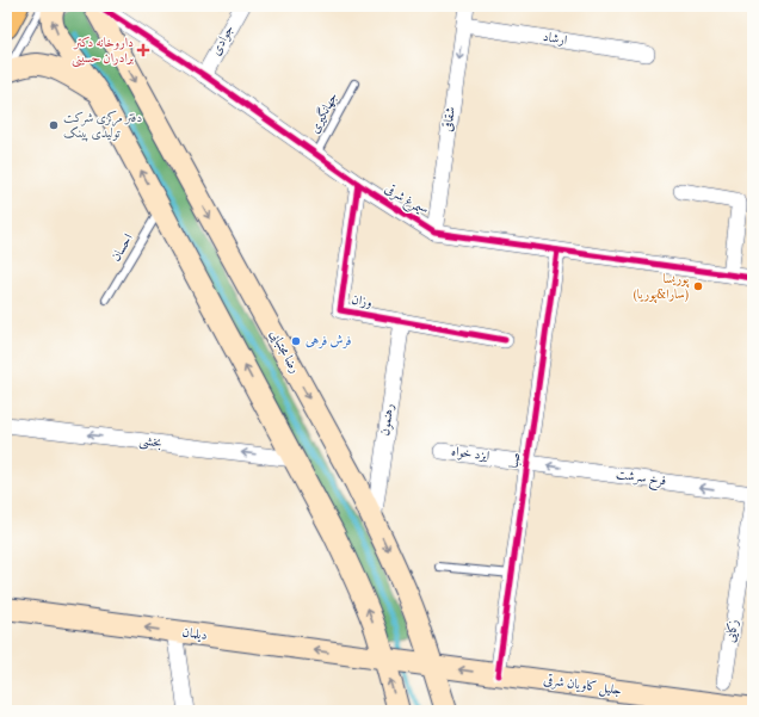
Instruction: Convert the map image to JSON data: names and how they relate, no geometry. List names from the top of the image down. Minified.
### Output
{"streets":{"main road":["رضا مجتبایی","دیلمان","جلیل کاویان شرقی"],"street":["ارشاد","جوادی","شقاقی","سیمرغ شرقی","وزان","رهنمون","بخشی","ایزد خواه","صبا","فرخ سرشت","زکایی"],"lane":["جهانگیری","احسان"]},"crossings":[["ارشاد","شقاقی"],["جوادی","سیمرغ شرقی"],["جهانگیری","سیمرغ شرقی"],["شقاقی","سیمرغ شرقی"],["سیمرغ شرقی","وزان"],["سیمرغ شرقی","صبا"],["وزان","رهنمون"],["رضا مجتبایی","رهنمون"],["رضا مجتبایی","دیلمان"],["رضا مجتبایی","جلیل کاویان شرقی"],["ایزد خواه","صبا"],["ایزد خواه","فرخ سرشت"],["صبا","فرخ سرشت"],["صبا","جلیل کاویان شرقی"],["فرخ سرشت","زکایی"],["دیلمان","جلیل کاویان شرقی"]],"one_way":["شقاقی","بخشی","فرخ سرشت","دیلمان"],"places":{"health":["داروخانه دکتر برادران حسینی"],"other":["دفتر مرکزی شرکت تولیدی پینک","پوریسا (سارا&پوریا)","فرش فرهی"]}}
